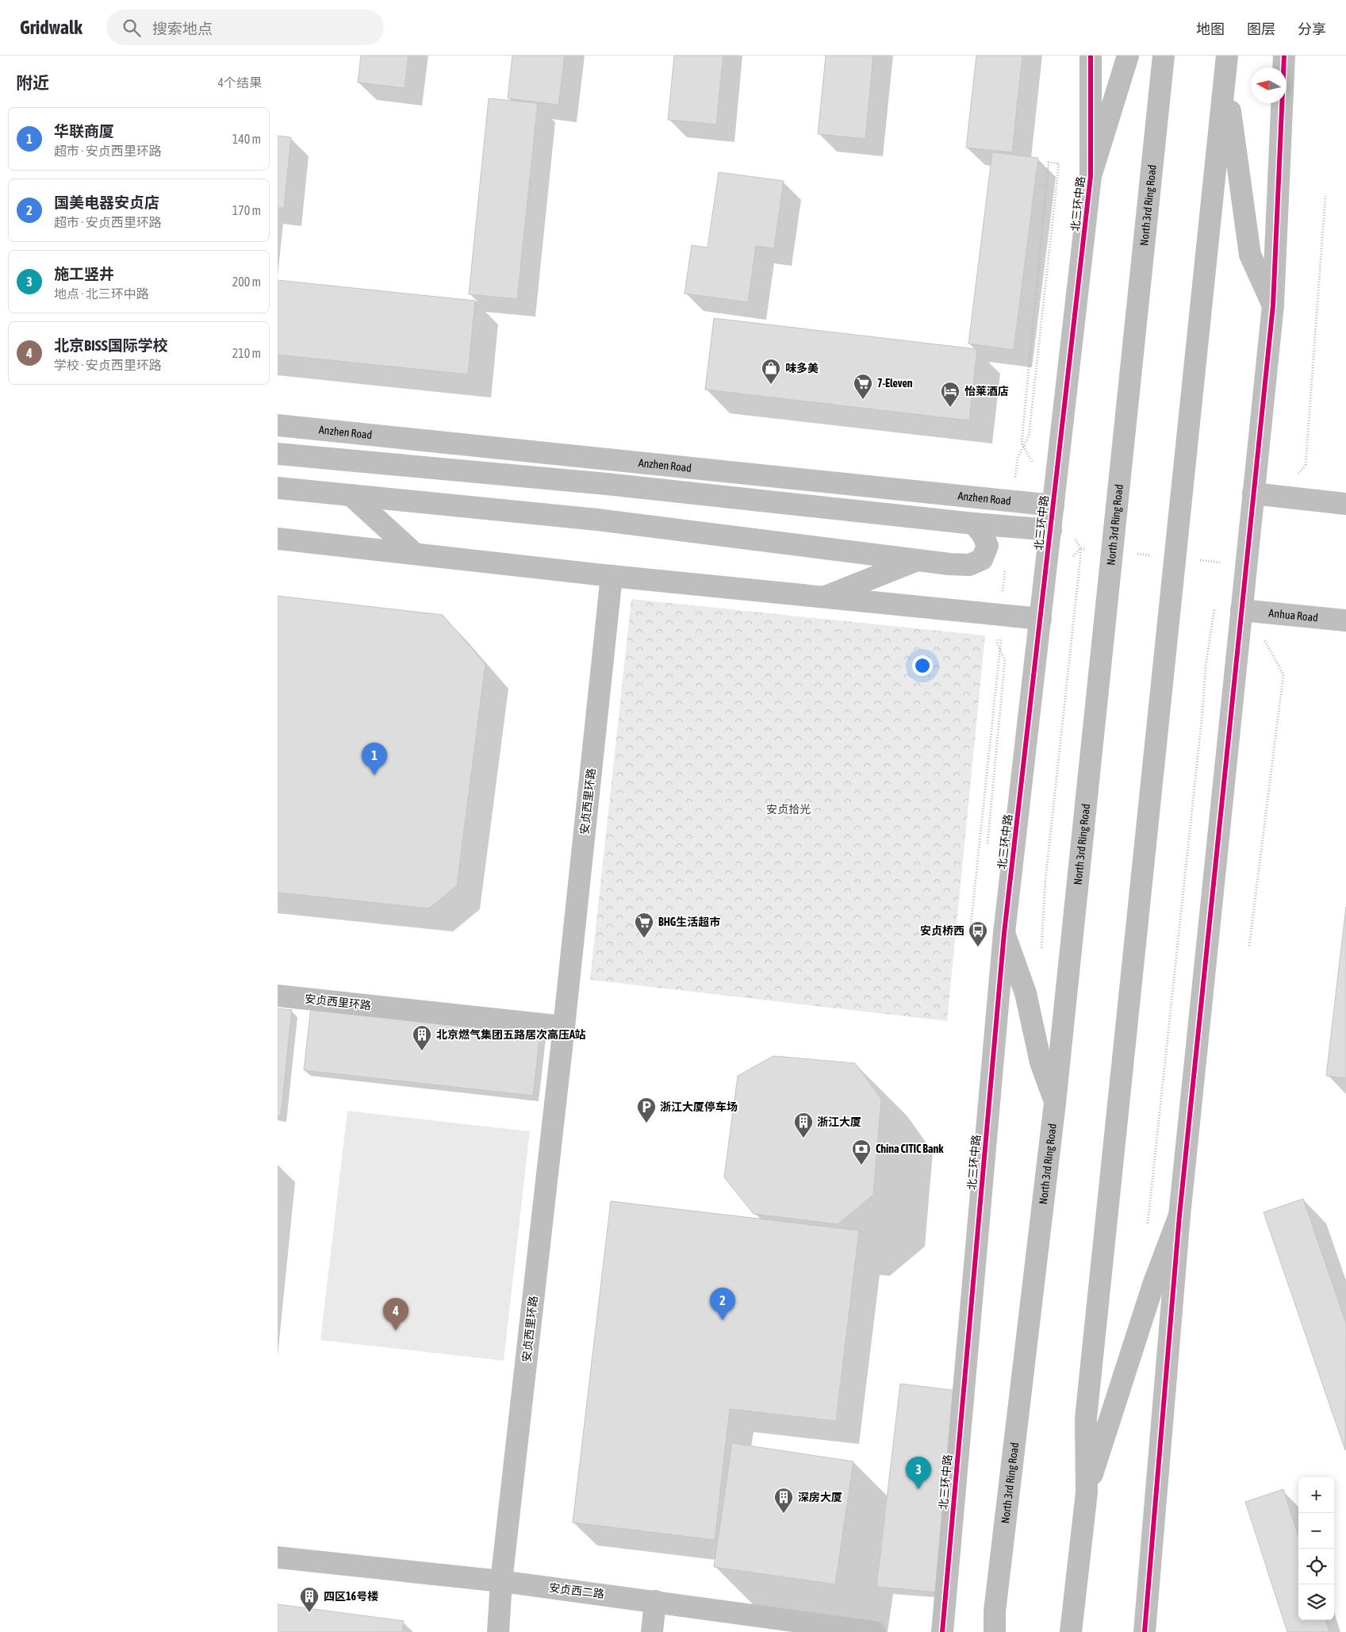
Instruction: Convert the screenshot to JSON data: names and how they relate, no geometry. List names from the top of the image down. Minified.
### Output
{"streets":{"highway":["North 3rd Ring Road"],"street":["北三环中路","Anzhen Road","Anhua Road","安贞西里环路","安贞西二路"]},"crossings":[["北三环中路","Anzhen Road"],["安贞西里环路","安贞西二路"]],"parks":["安贞拾光"],"places":{"shop":["味多美"],"supermarket":["7-Eleven","BHG生活超市"],"hotel":["怡莱酒店"],"bus stop":["安贞桥西"],"building":["北京燃气集团五路居次高压A站","浙江大厦","深房大厦","四区16号楼"],"parking":["浙江大厦停车场"],"bank":["China CITIC Bank"]},"north":"left","page":{"header":"Gridwalk","search":"搜索地点","nav":["地图","图层","分享"],"heading":["附近","4个结果"],"list":[{"mark":"1","name":"华联商厦","note":"超市 · 安贞西里环路","value":"140 m"},{"mark":"2","name":"国美电器安贞店","note":"超市 · 安贞西里环路","value":"170 m"},{"mark":"3","name":"施工竖井","note":"地点 · 北三环中路","value":"200 m"},{"mark":"4","name":"北京BISS国际学校","note":"学校 · 安贞西里环路","value":"210 m"}],"pins":["1","2","4","3"],"map_buttons":["+","−"]}}
